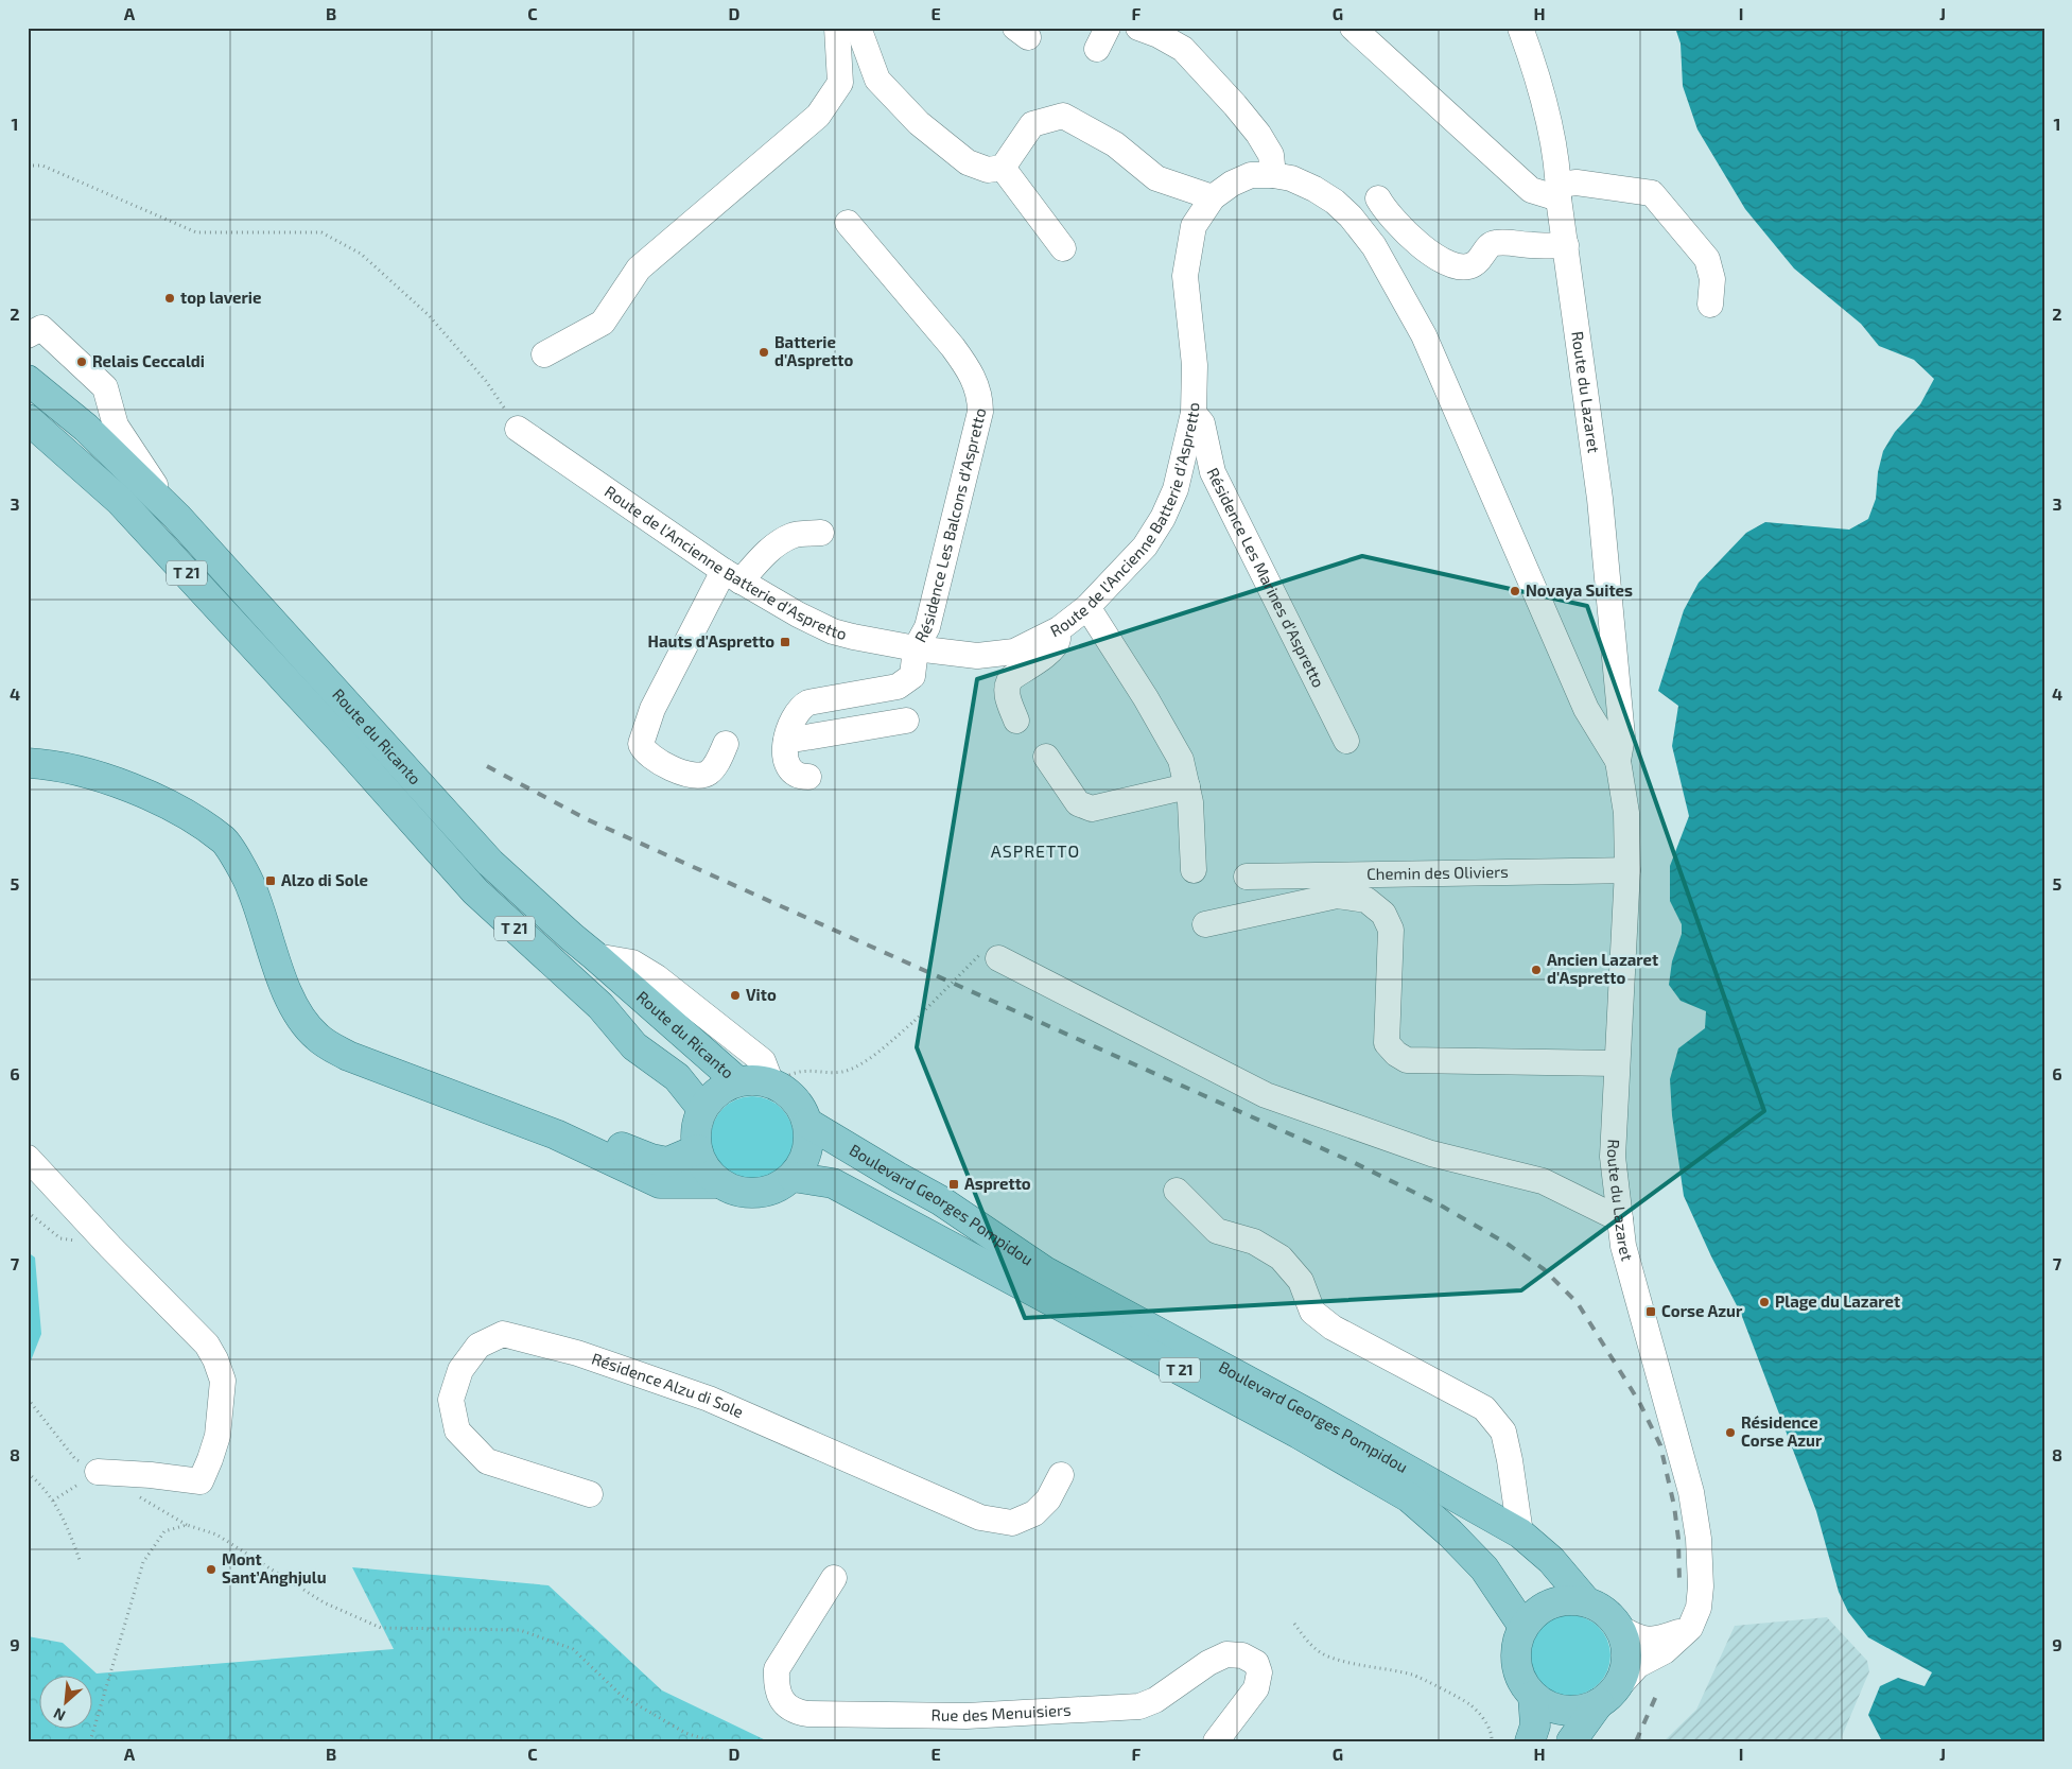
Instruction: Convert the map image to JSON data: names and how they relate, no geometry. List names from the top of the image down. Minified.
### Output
{"streets":{"main road":["T 21","Route du Ricanto","Boulevard Georges Pompidou"],"street":["Route du Lazaret","Route de l'Ancienne Batterie d'Aspretto","Résidence Les Balcons d'Aspretto","Résidence Les Marines d'Aspretto","Chemin des Oliviers","Résidence Alzu di Sole","Rue des Menuisiers"]},"crossings":[["Route du Lazaret","Route de l'Ancienne Batterie d'Aspretto"],["Route du Lazaret","Chemin des Oliviers"],["Route du Lazaret","Boulevard Georges Pompidou"],["Route de l'Ancienne Batterie d'Aspretto","Résidence Les Balcons d'Aspretto"],["Route de l'Ancienne Batterie d'Aspretto","Résidence Les Marines d'Aspretto"],["Route du Ricanto","Boulevard Georges Pompidou"]],"districts":["ASPRETTO"],"places":{"other":["top laverie","Batterie d'Aspretto","Relais Ceccaldi","Novaya Suites","Ancien Lazaret d'Aspretto","Vito","Plage du Lazaret","Résidence Corse Azur","Mont Sant’Anghjulu"],"transit":["Hauts d'Aspretto","Alzo di Sole","Aspretto","Corse Azur"]},"north":"bottom left","grid":{"columns":["A","B","C","D","E","F","G","H","I","J"],"rows":["1","2","3","4","5","6","7","8","9"]}}
